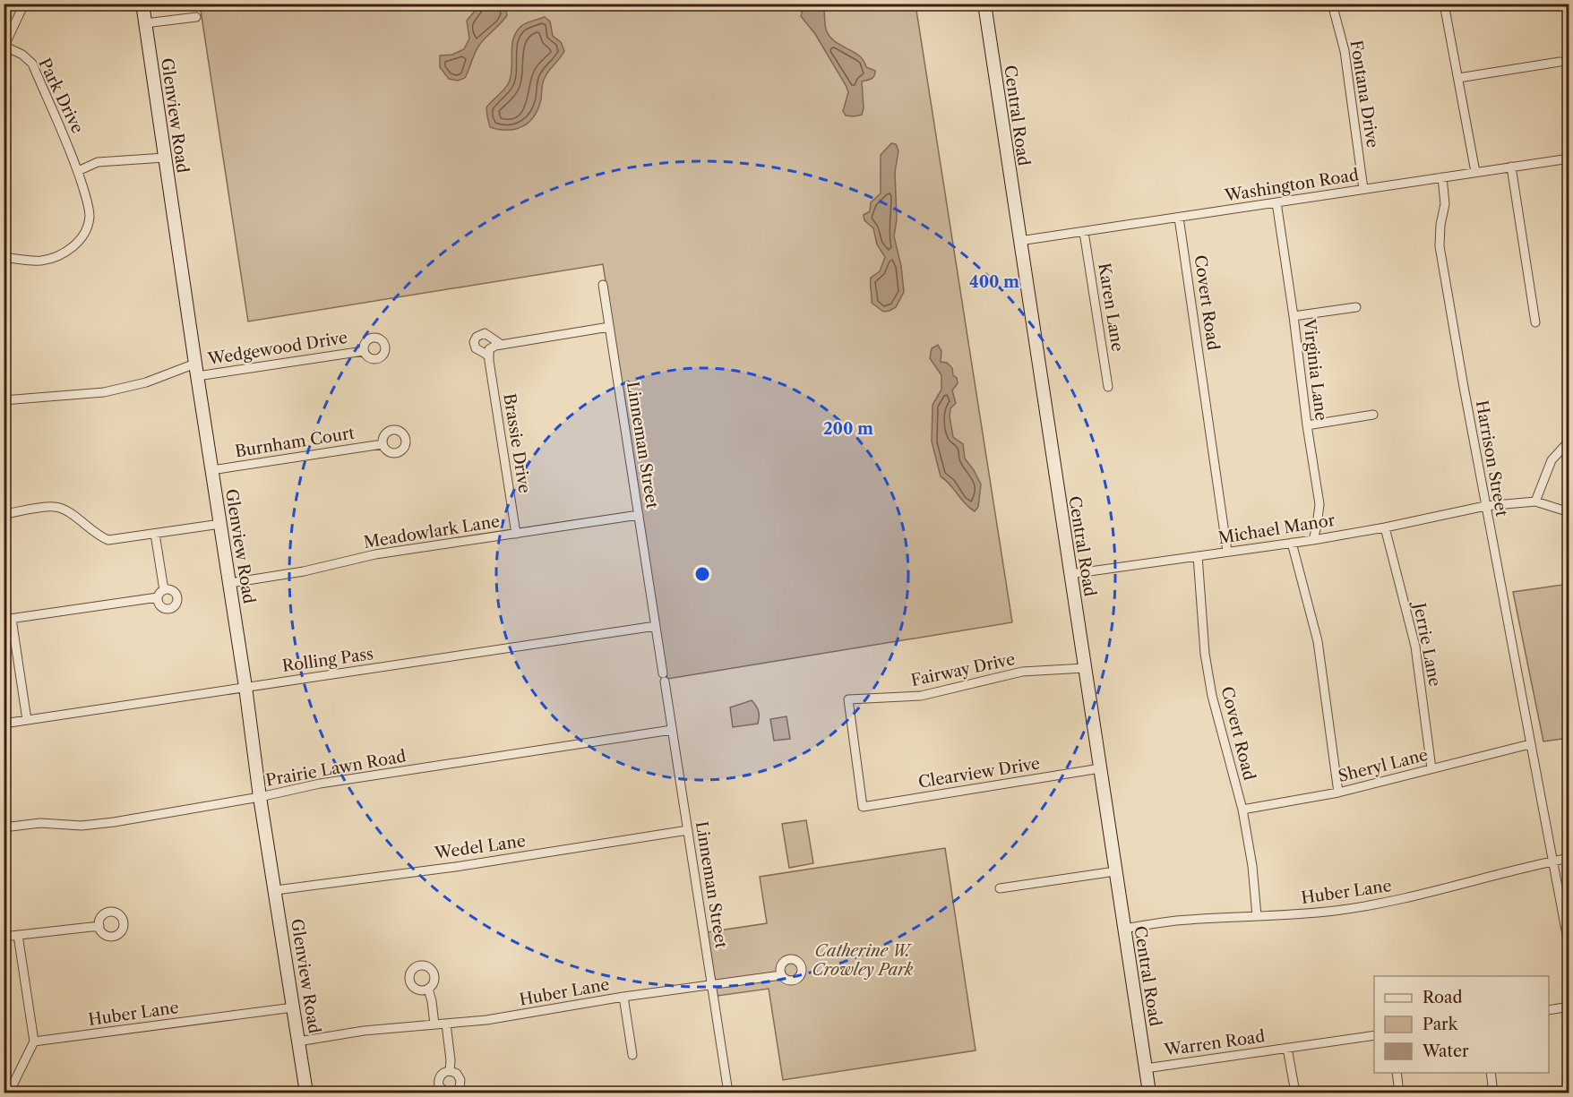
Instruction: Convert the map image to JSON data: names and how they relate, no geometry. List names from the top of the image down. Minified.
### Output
{"streets":{"main road":["Glenview Road","Central Road"],"street":["Fontana Drive","Park Drive","Washington Road","Covert Road","Karen Lane","Wedgewood Drive","Virginia Lane","Burnham Court","Brassie Drive","Linneman Street","Harrison Street","Michael Manor","Meadowlark Lane","Jerrie Lane","Rolling Pass","Fairway Drive","Sheryl Lane","Prairie Lawn Road","Clearview Drive","Wedel Lane","Huber Lane","Warren Road"]},"crossings":[["Fontana Drive","Washington Road"],["Glenview Road","Wedgewood Drive"],["Glenview Road","Burnham Court"],["Glenview Road","Meadowlark Lane"],["Glenview Road","Rolling Pass"],["Glenview Road","Prairie Lawn Road"],["Glenview Road","Wedel Lane"],["Glenview Road","Huber Lane"],["Central Road","Washington Road"],["Central Road","Michael Manor"],["Central Road","Fairway Drive"],["Central Road","Clearview Drive"],["Central Road","Huber Lane"],["Central Road","Warren Road"],["Washington Road","Covert Road"],["Washington Road","Karen Lane"],["Washington Road","Virginia Lane"],["Washington Road","Harrison Street"],["Covert Road","Michael Manor"],["Covert Road","Sheryl Lane"],["Covert Road","Huber Lane"],["Virginia Lane","Michael Manor"],["Brassie Drive","Meadowlark Lane"],["Linneman Street","Meadowlark Lane"],["Linneman Street","Rolling Pass"],["Linneman Street","Prairie Lawn Road"],["Linneman Street","Wedel Lane"],["Linneman Street","Huber Lane"],["Harrison Street","Michael Manor"],["Harrison Street","Sheryl Lane"],["Harrison Street","Huber Lane"],["Michael Manor","Jerrie Lane"],["Jerrie Lane","Sheryl Lane"],["Fairway Drive","Clearview Drive"]],"parks":["Catherine W. Crowley Park"],"legend":["Road","Park","Water"],"rings":["400 m","200 m"]}
